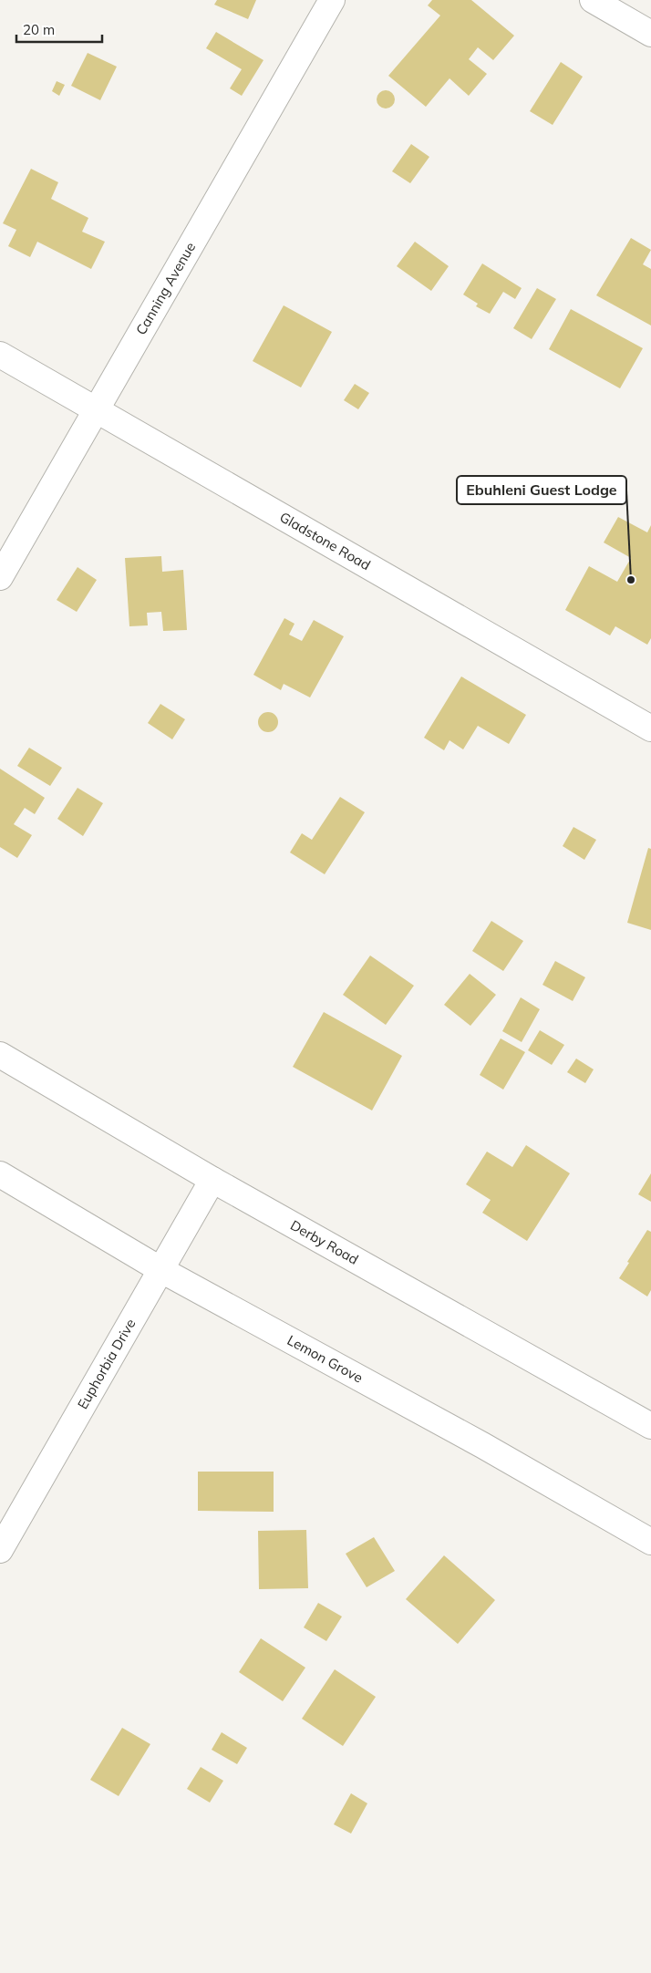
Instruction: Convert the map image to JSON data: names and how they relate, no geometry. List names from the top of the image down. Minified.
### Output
{"streets":{"street":["Canning Avenue","Gladstone Road","Derby Road","Lemon Grove","Euphorbia Drive"]},"crossings":[["Canning Avenue","Gladstone Road"],["Derby Road","Euphorbia Drive"],["Lemon Grove","Euphorbia Drive"]],"places":["Ebuhleni Guest Lodge"],"scale_bar":"20 m"}
